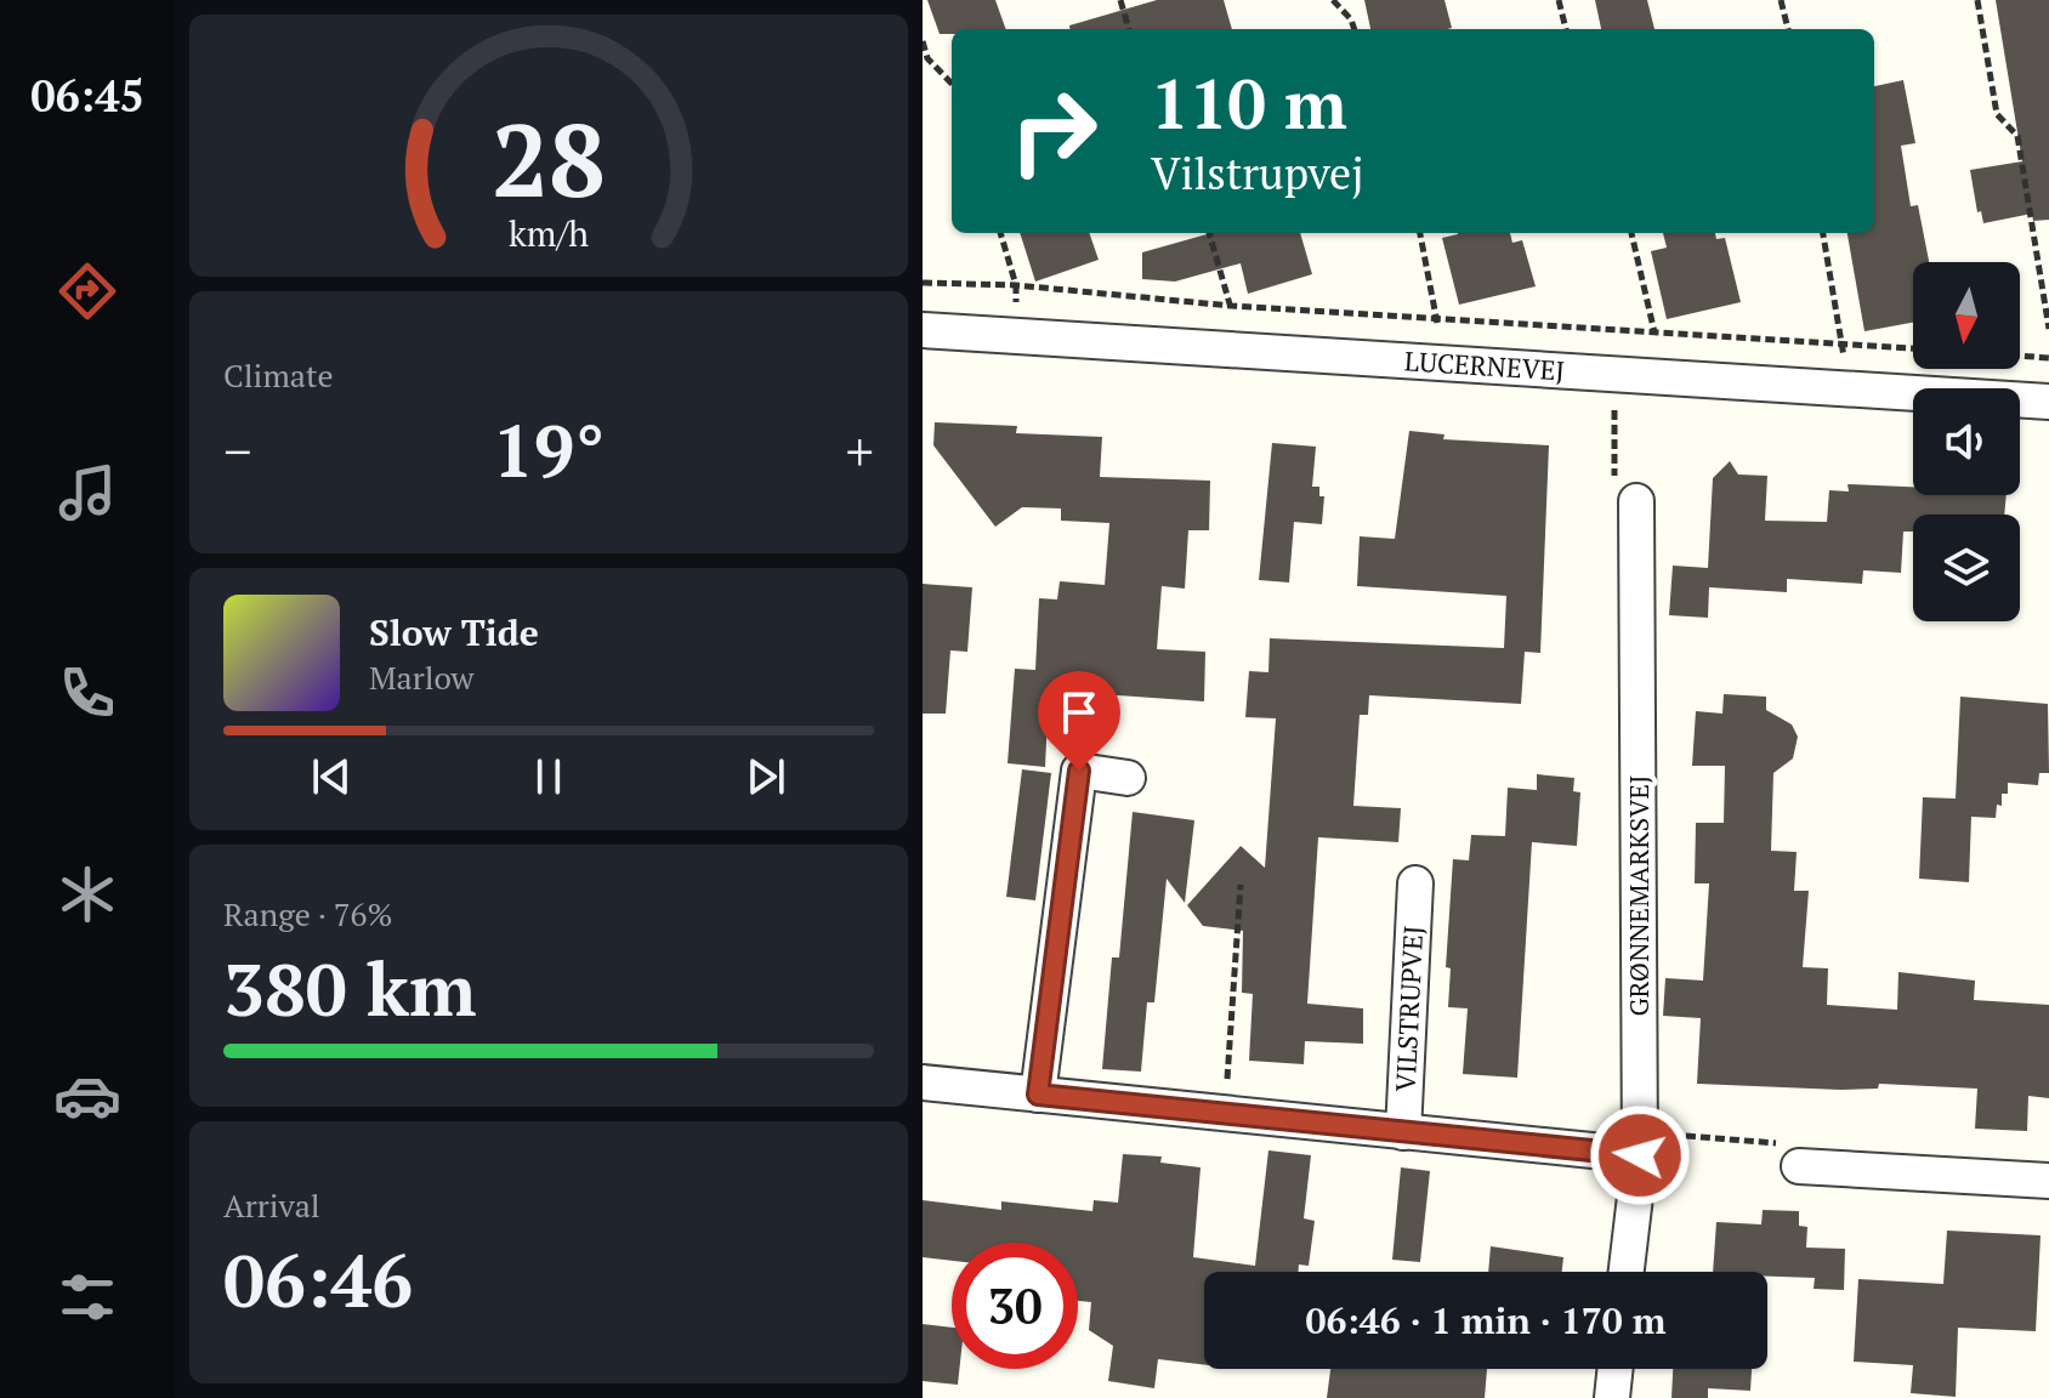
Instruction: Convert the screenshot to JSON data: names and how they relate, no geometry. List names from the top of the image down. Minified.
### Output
{"streets":{"street":["LUCERNEVEJ","GRØNNEMARKSVEJ","VILSTRUPVEJ"]},"north":"bottom","page":{"tabs":"06:45","turn":["110 m","Vilstrupvej"],"tile":["Climate",["Range · 76%","380 km"],["Arrival","06:46"]],"heat":["−","19°","+"],"song":["Slow Tide","Marlow"],"limit":"30","trip":"06:46 · 1 min · 170 m","gauge":["28","km/h"]}}
